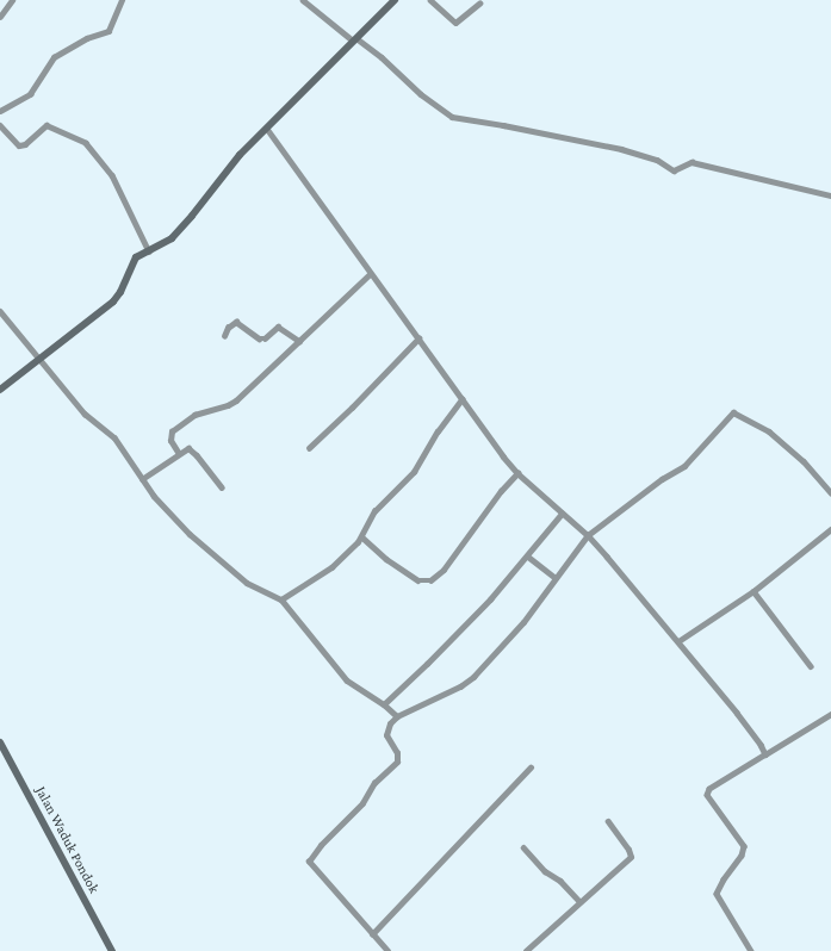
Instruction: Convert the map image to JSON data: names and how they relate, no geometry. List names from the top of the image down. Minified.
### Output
{"streets":{"street":["Jalan Waduk Pondok"]}}
